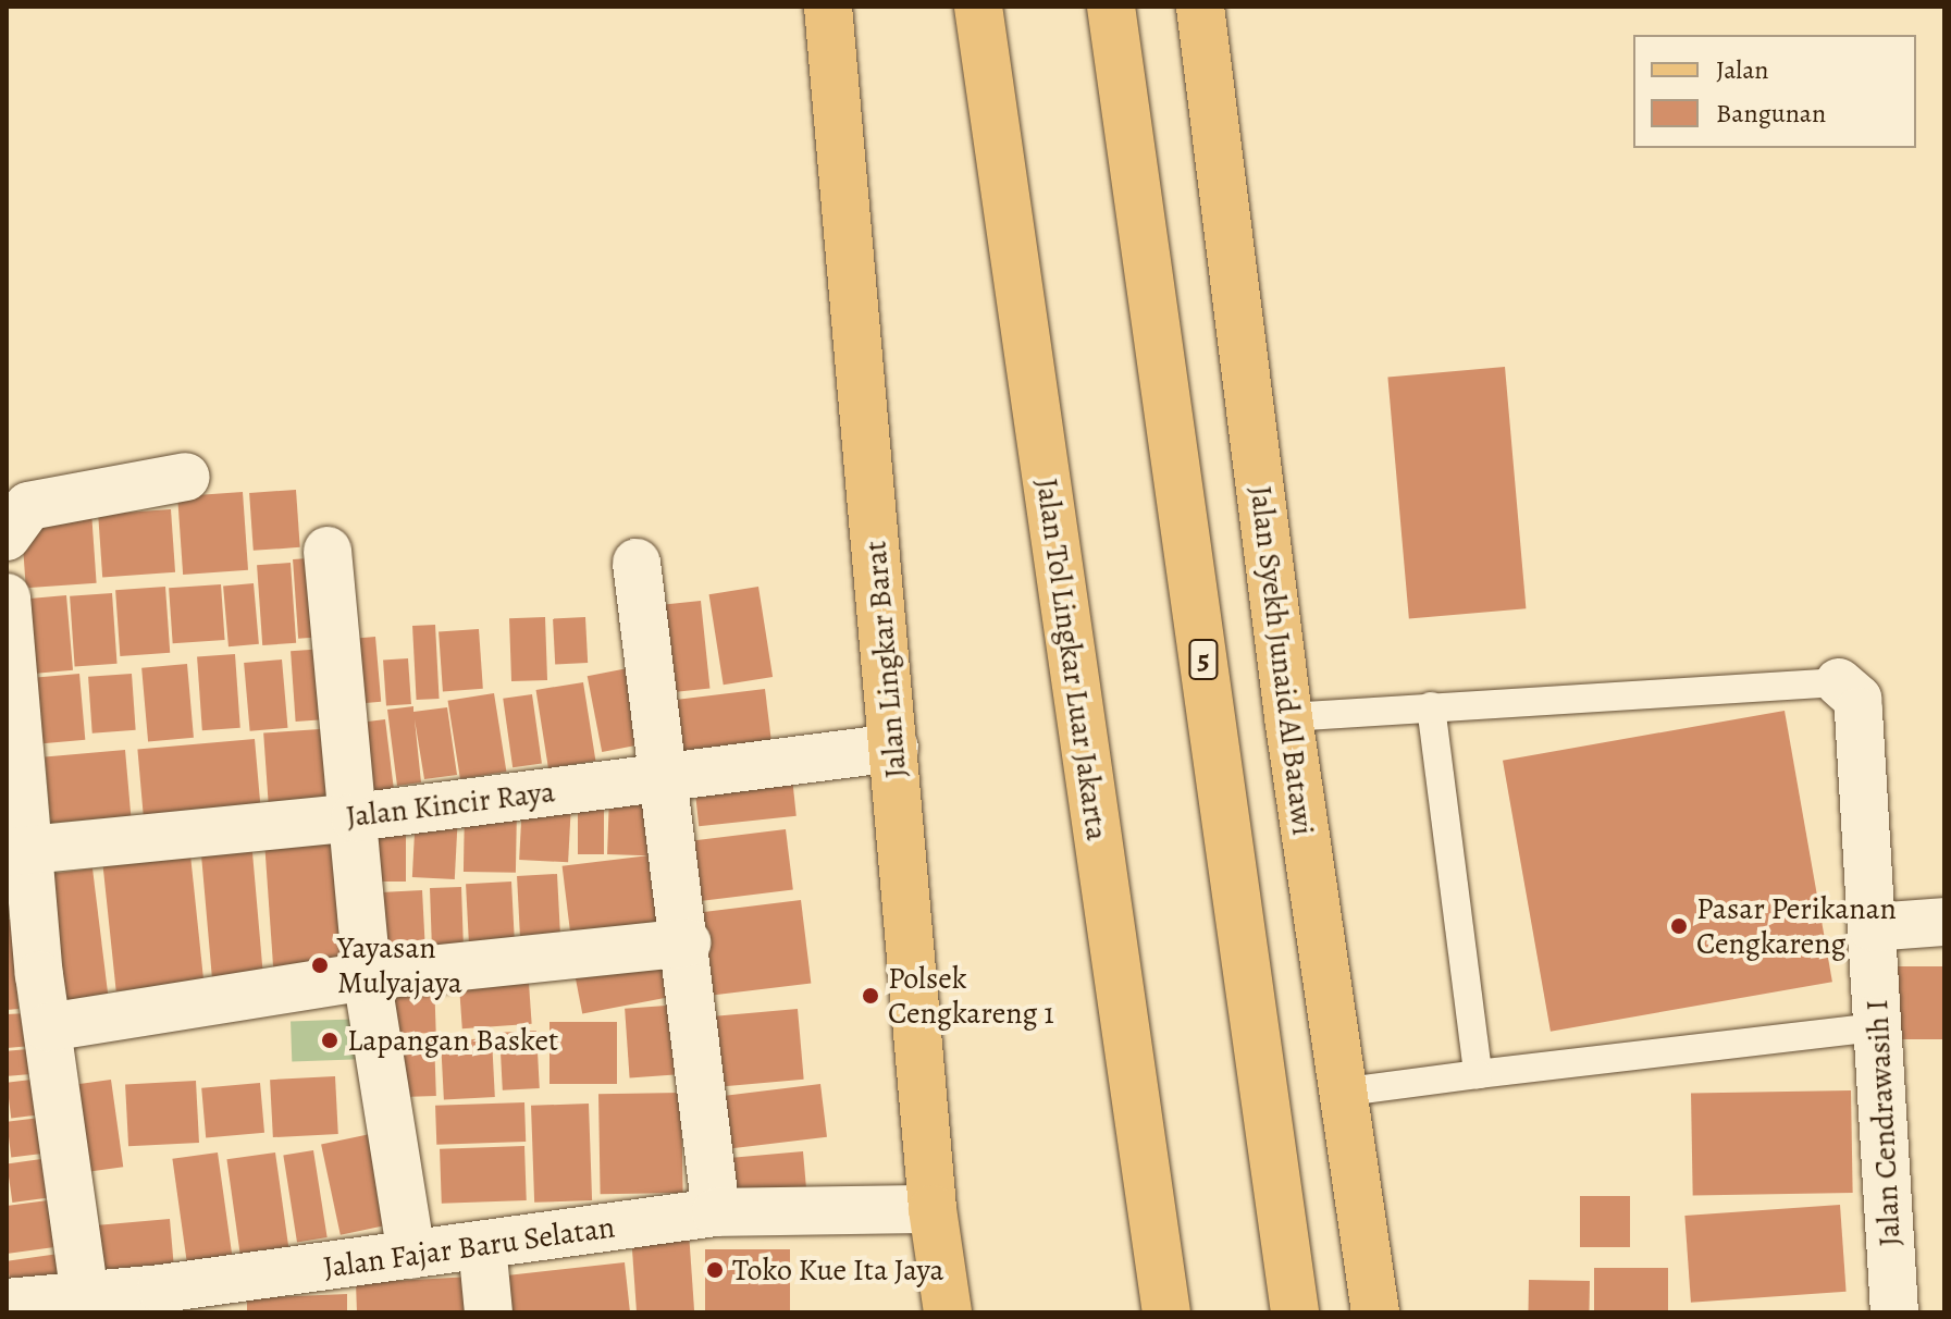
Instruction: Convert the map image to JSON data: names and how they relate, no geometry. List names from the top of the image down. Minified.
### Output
{"streets":{"main road":["Jalan Lingkar Barat","Jalan Tol Lingkar Luar Jakarta","5","Jalan Syekh Junaid Al Batawi"],"street":["Jalan Kincir Raya","Jalan Cendrawasih I","Jalan Fajar Baru Selatan"]},"crossings":[["Jalan Lingkar Barat","Jalan Kincir Raya"],["Jalan Lingkar Barat","Jalan Fajar Baru Selatan"]],"places":["Pasar Perikanan Cengkareng","Yayasan Mulyajaya","Polsek Cengkareng 1","Lapangan Basket","Toko Kue Ita Jaya"],"legend":["Jalan","Bangunan"]}
